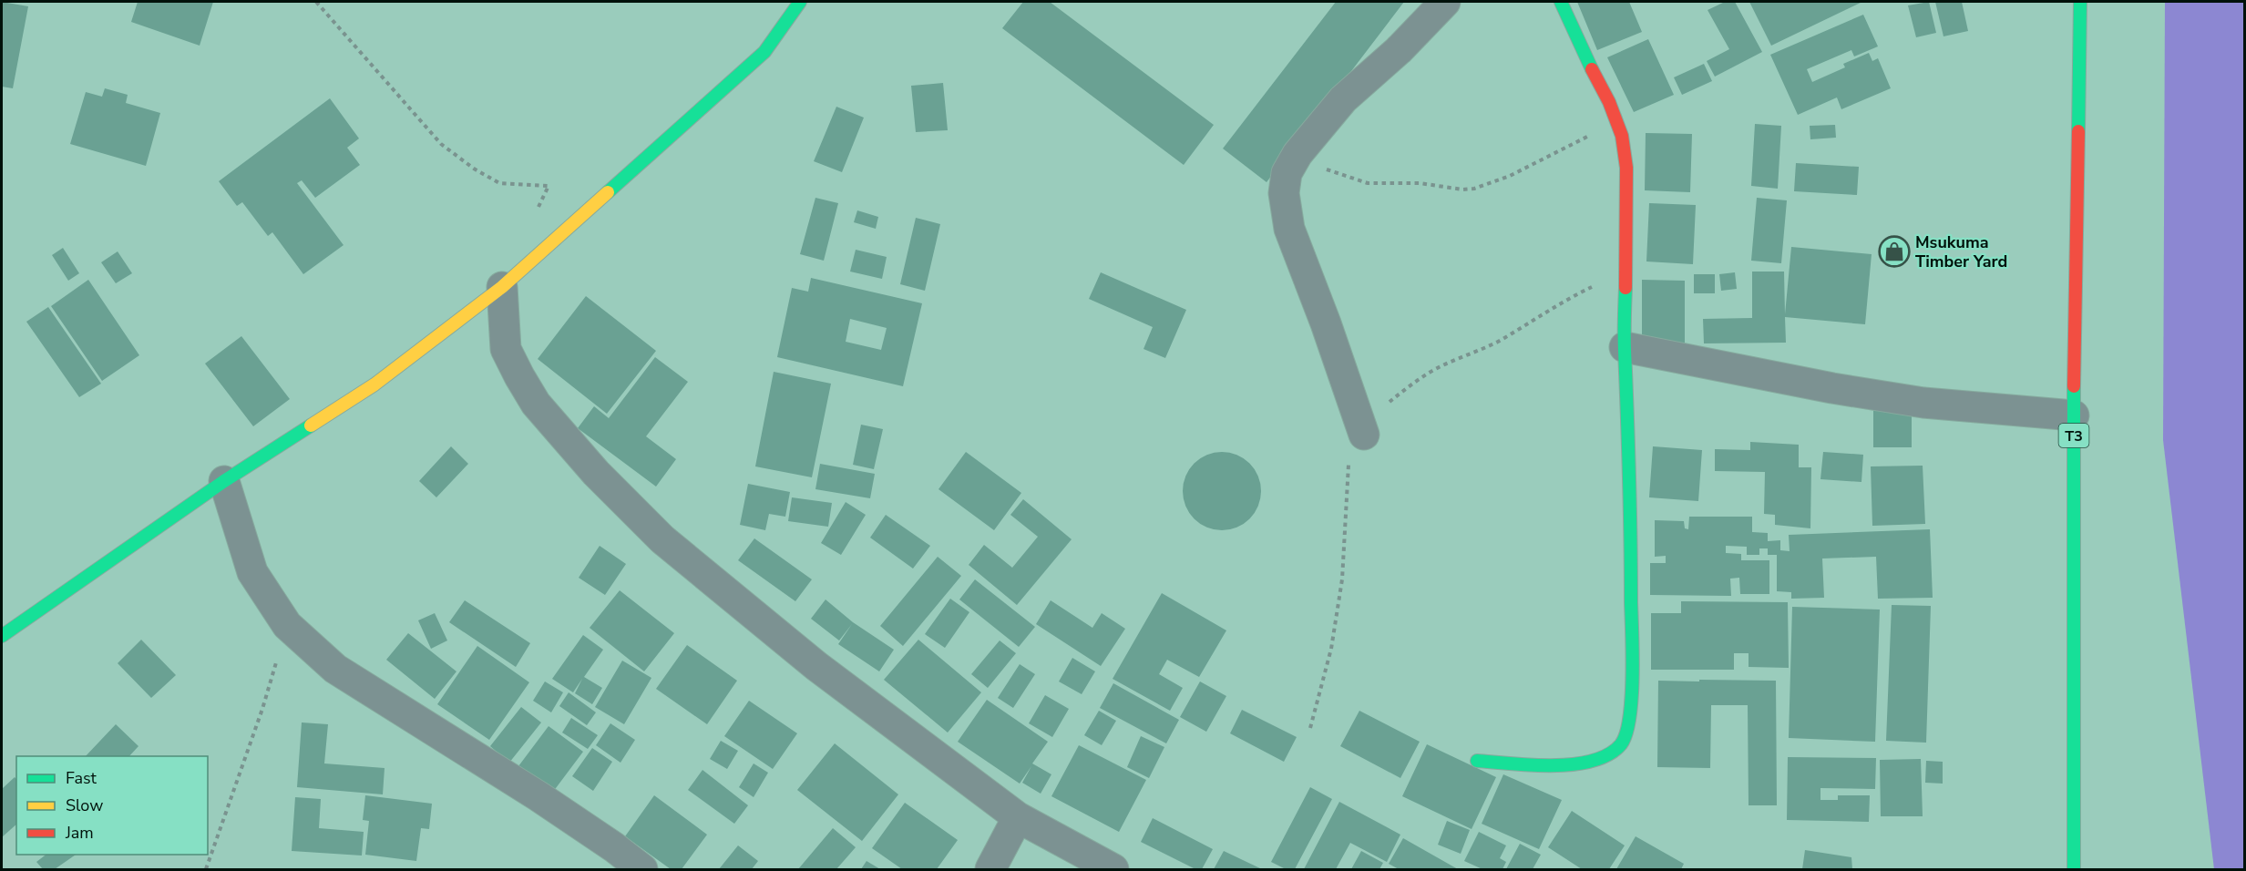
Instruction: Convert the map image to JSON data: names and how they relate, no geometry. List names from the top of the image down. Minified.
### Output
{"streets":{"main road":["T3"]},"places":{"shop":["Msukuma Timber Yard"]},"legend":["Fast","Slow","Jam"]}
